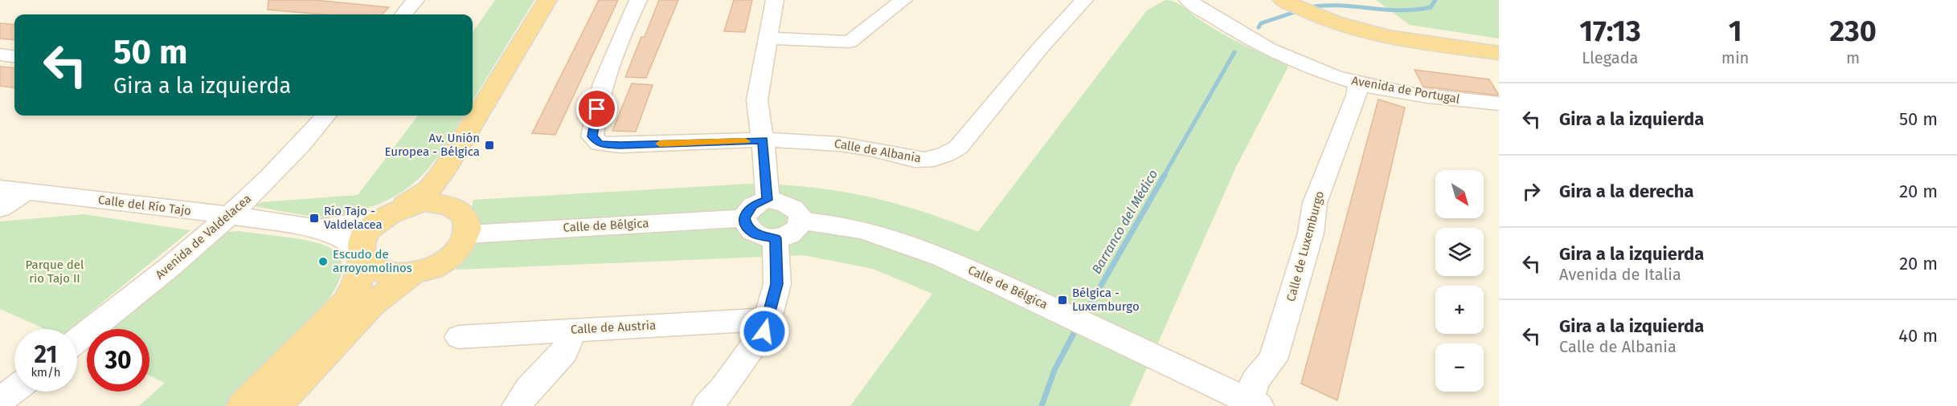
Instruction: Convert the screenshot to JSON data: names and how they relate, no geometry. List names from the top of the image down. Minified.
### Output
{"streets":{"street":["Avenida de Portugal","Calle de Albania","Calle del Río Tajo","Calle de Bélgica","Avenida de Valdelacea","Calle de Luxemburgo","Calle de Austria"]},"crossings":[["Avenida de Portugal","Calle de Luxemburgo"],["Calle del Río Tajo","Calle de Bélgica"],["Calle del Río Tajo","Avenida de Valdelacea"],["Calle de Bélgica","Calle de Luxemburgo"]],"water":["Barranco del Médico"],"parks":["Parque del rio Tajo II"],"places":{"transit":["Av. Unión Europea - Bélgica","Río Tajo - Valdelacea","Bélgica - Luxemburgo"],"other":["Escudo de arroyomolinos"]},"north":"bottom right","page":{"eta":["17:13","Llegada","1","min","230","m"],"turn":["50 m","Gira a la izquierda"],"list":[{"name":"Gira a la izquierda","value":"50 m"},{"name":"Gira a la derecha","value":"20 m"},{"name":"Gira a la izquierda","note":"Avenida de Italia","value":"20 m"},{"name":"Gira a la izquierda","note":"Calle de Albania","value":"40 m"}],"map_buttons":["+","−"],"speed":"21 km/h","limit":"30"}}
